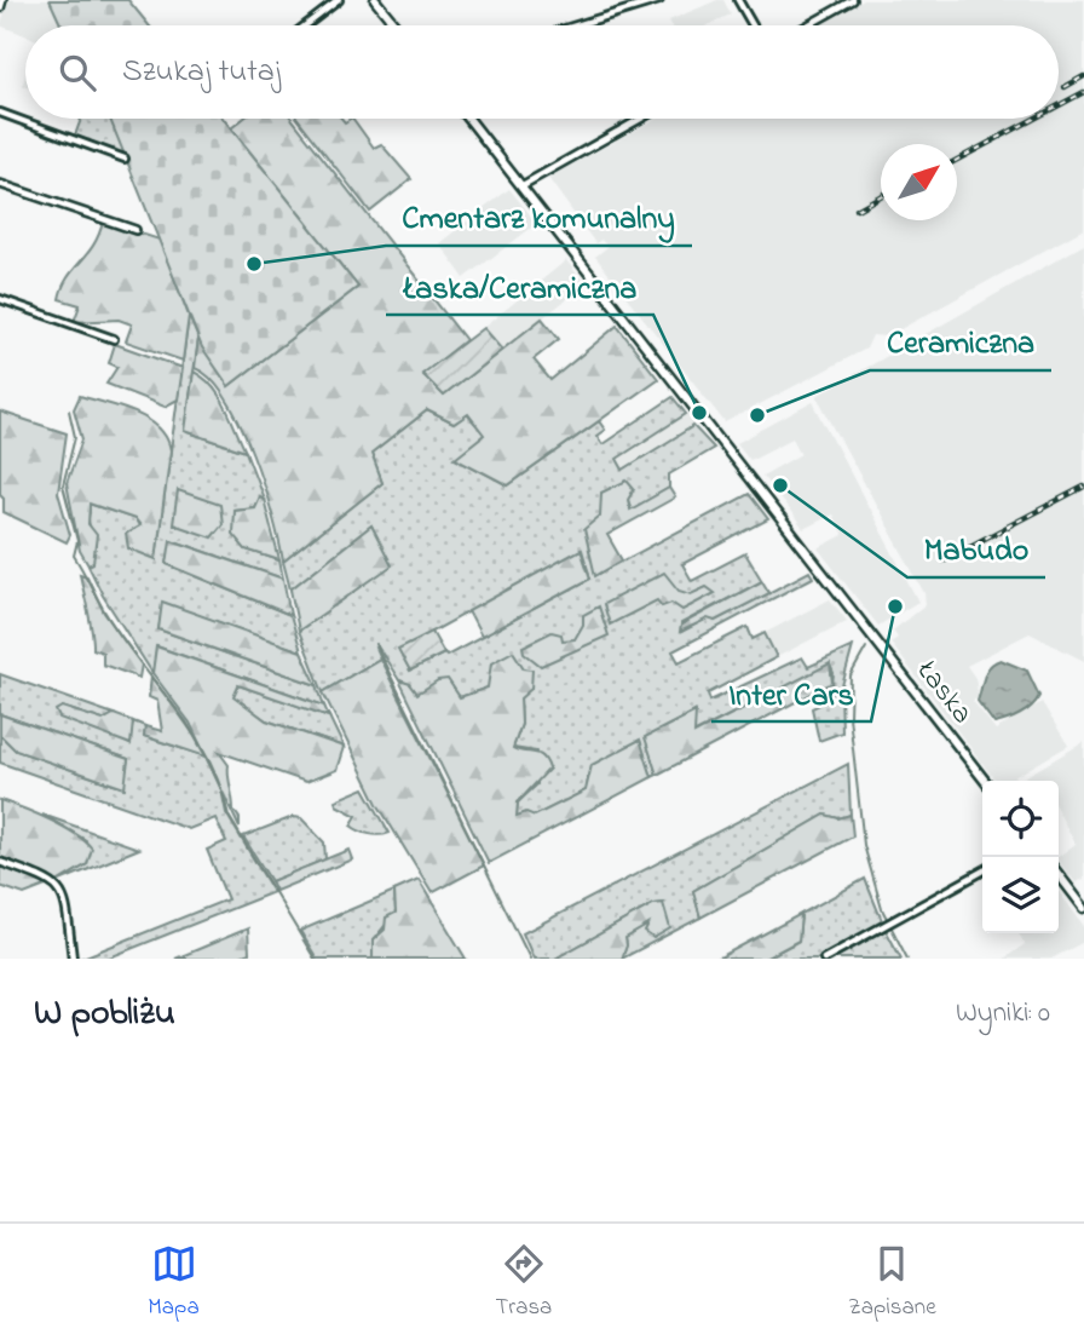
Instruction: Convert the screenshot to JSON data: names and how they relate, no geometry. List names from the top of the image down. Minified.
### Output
{"streets":{"main road":["Łaska"]},"places":["Cmentarz komunalny","Łaska/Ceramiczna","Ceramiczna","Mabudo","Inter Cars"],"north":"top right","page":{"search":"Szukaj tutaj","heading":["W pobliżu","Wyniki: 0"],"nav":["Mapa","Trasa","Zapisane"]}}
